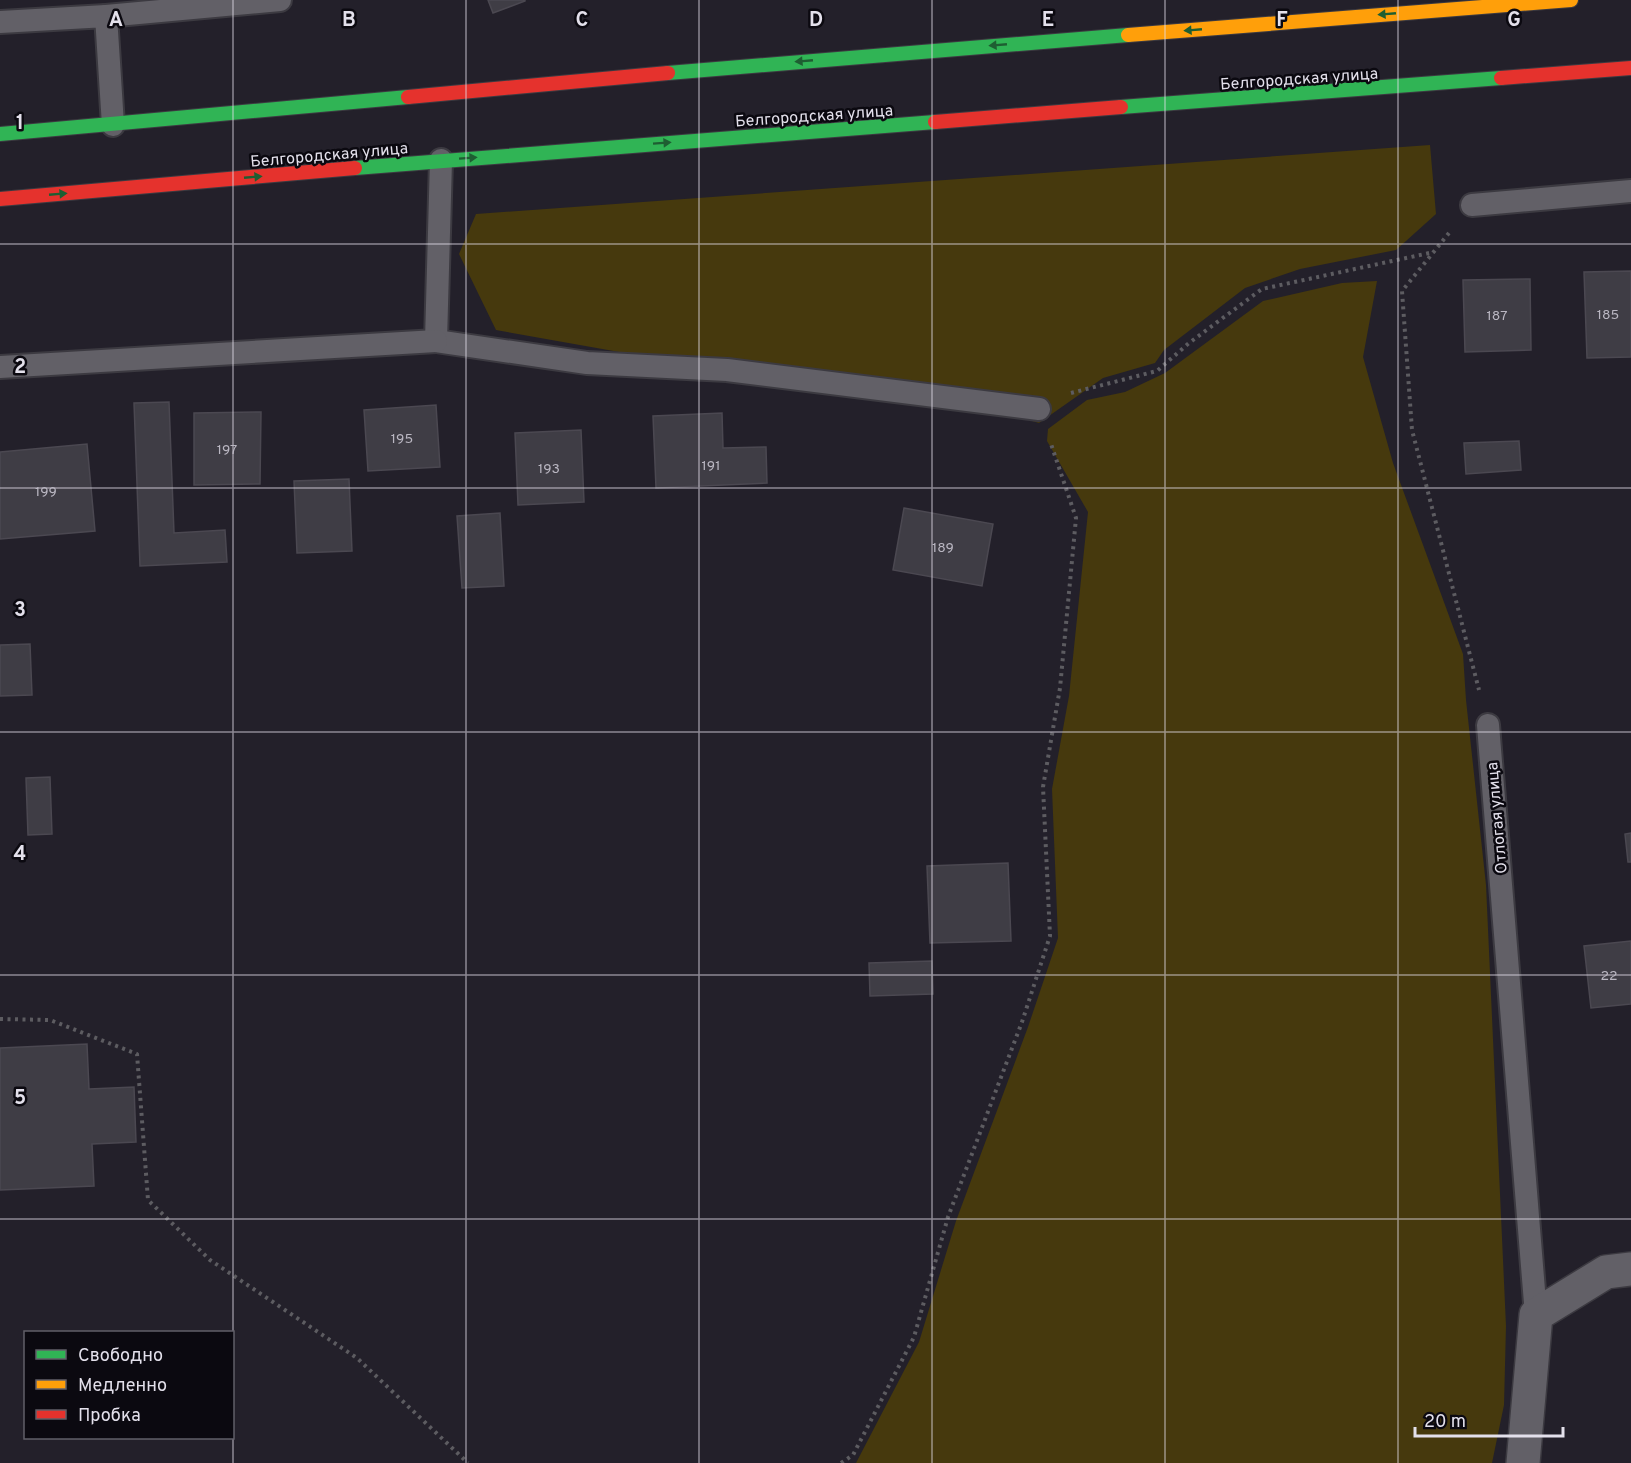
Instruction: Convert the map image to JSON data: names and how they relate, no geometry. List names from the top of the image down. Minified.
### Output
{"streets":{"main road":["Белгородская улица"],"street":["Отлогая улица"]},"house_numbers":["185","187","195","197","191","193","199","189","22"],"legend":["Свободно","Медленно","Пробка"],"scale_bar":"20 m","grid":{"columns":["A","B","C","D","E","F","G"],"rows":["1","2","3","4","5"]}}
